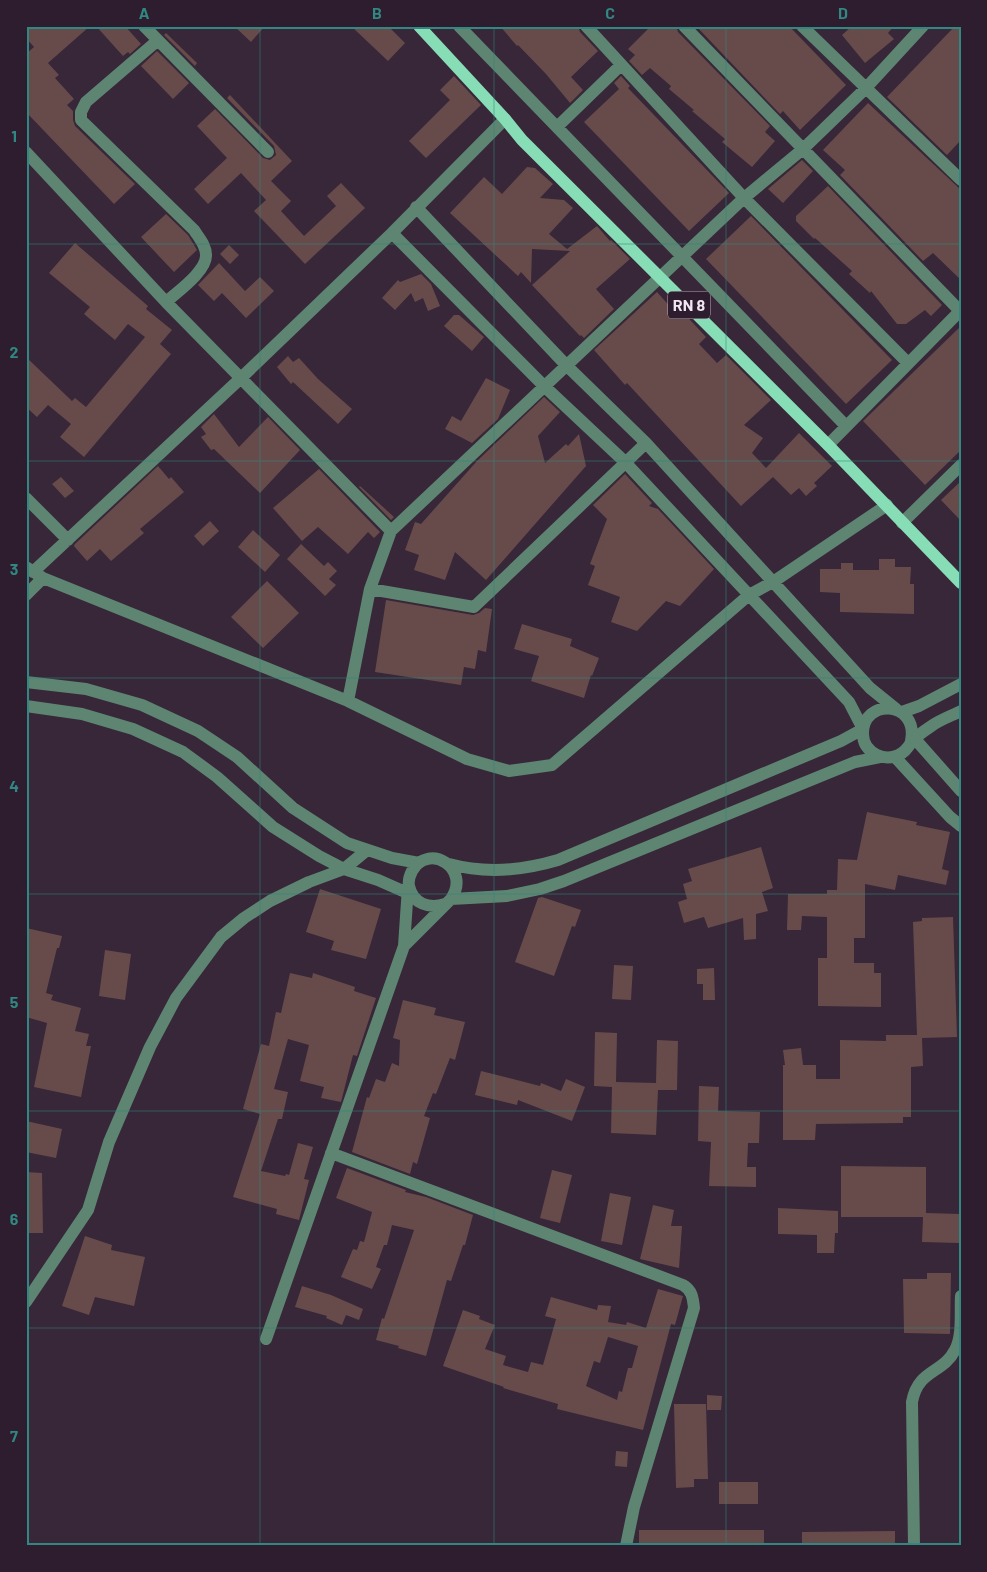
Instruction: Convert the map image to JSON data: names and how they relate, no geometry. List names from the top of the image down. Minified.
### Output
{"streets":{"main road":["RN 8"]},"grid":{"columns":["A","B","C","D"],"rows":["1","2","3","4","5","6","7"]}}
